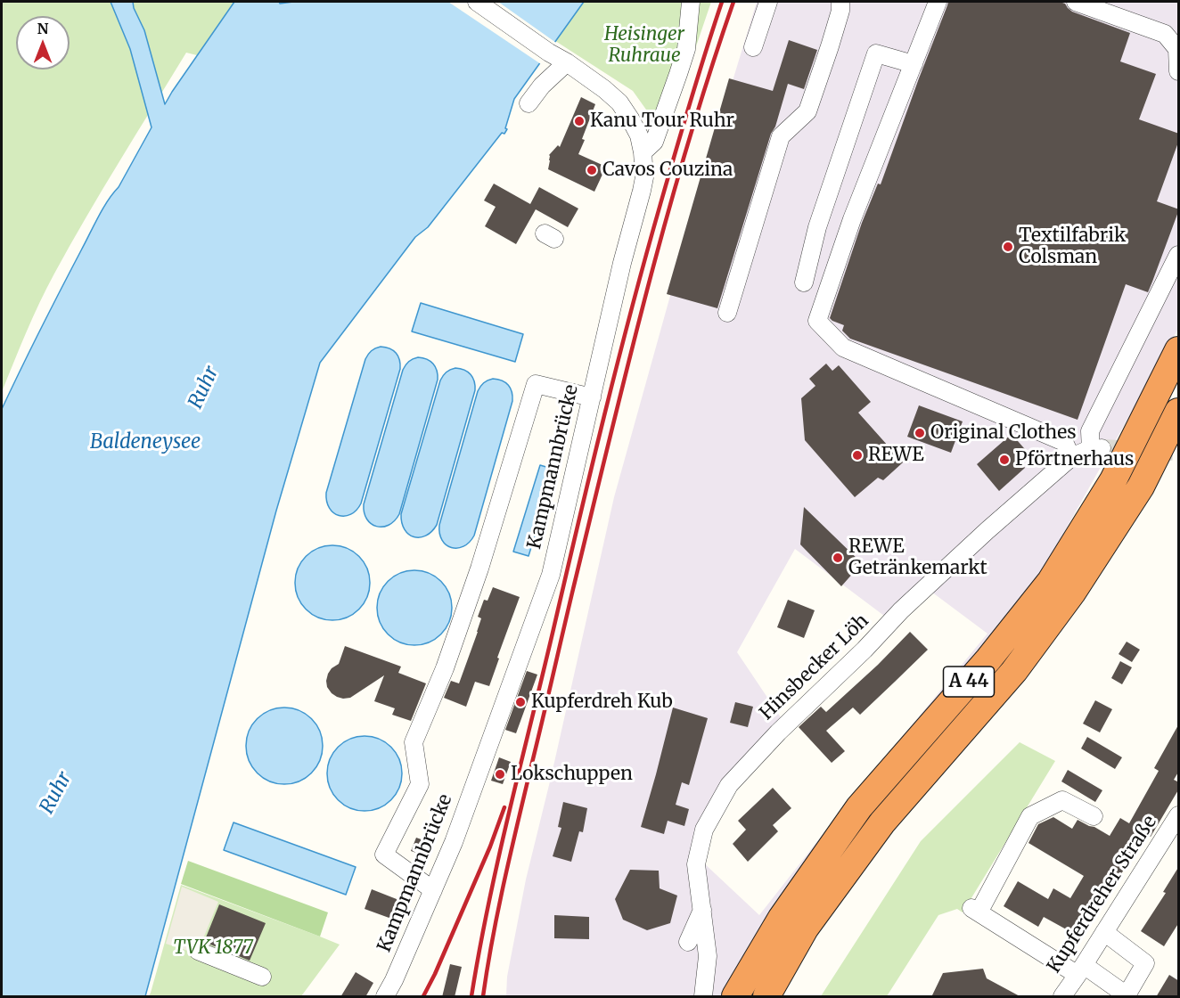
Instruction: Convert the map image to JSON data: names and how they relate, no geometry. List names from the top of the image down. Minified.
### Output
{"streets":{"highway":["A 44"],"street":["Kampmannbrücke","Hinsbecker Löh","Kupferdreher Straße"]},"water":["Ruhr","Baldeneysee"],"parks":["Heisinger Ruhraue","TVK 1877"],"places":["Kanu Tour Ruhr","Cavos Couzina","Textilfabrik Colsman","Original Clothes","REWE","Pförtnerhaus","REWE Getränkemarkt","Kupferdreh Kub","Lokschuppen"],"north":"top"}
